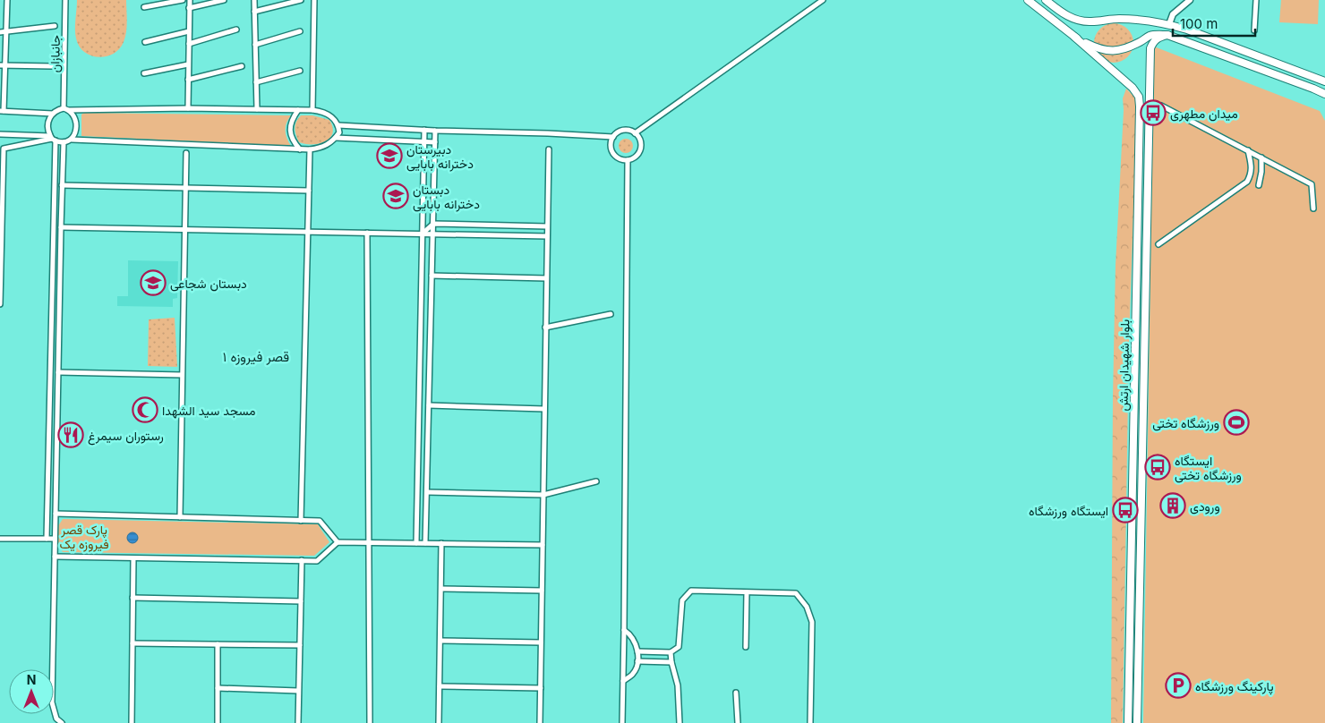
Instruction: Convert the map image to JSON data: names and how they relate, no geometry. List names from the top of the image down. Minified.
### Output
{"streets":{"main road":["بلوار شهیدان ارتش"],"street":["جانبازان"]},"districts":["قصر فیروزه ۱"],"parks":["پارک قصر فیروزه یک"],"places":{"bus stop":["میدان مطهری","ایستگاه ورزشگاه تختی","ایستگاه ورزشگاه"],"school or university":["دبیرستان دخترانه بابایی","دبستان دخترانه بابایی","دبستان شجاعی"],"mosque":["مسجد سید الشهدا"],"sports":["ورزشگاه تختی"],"restaurant":["رستوران سیمرغ"],"building":["ورودی"],"parking":["پارکینگ ورزشگاه"]},"scale_bar":"100 m","north":"top"}
